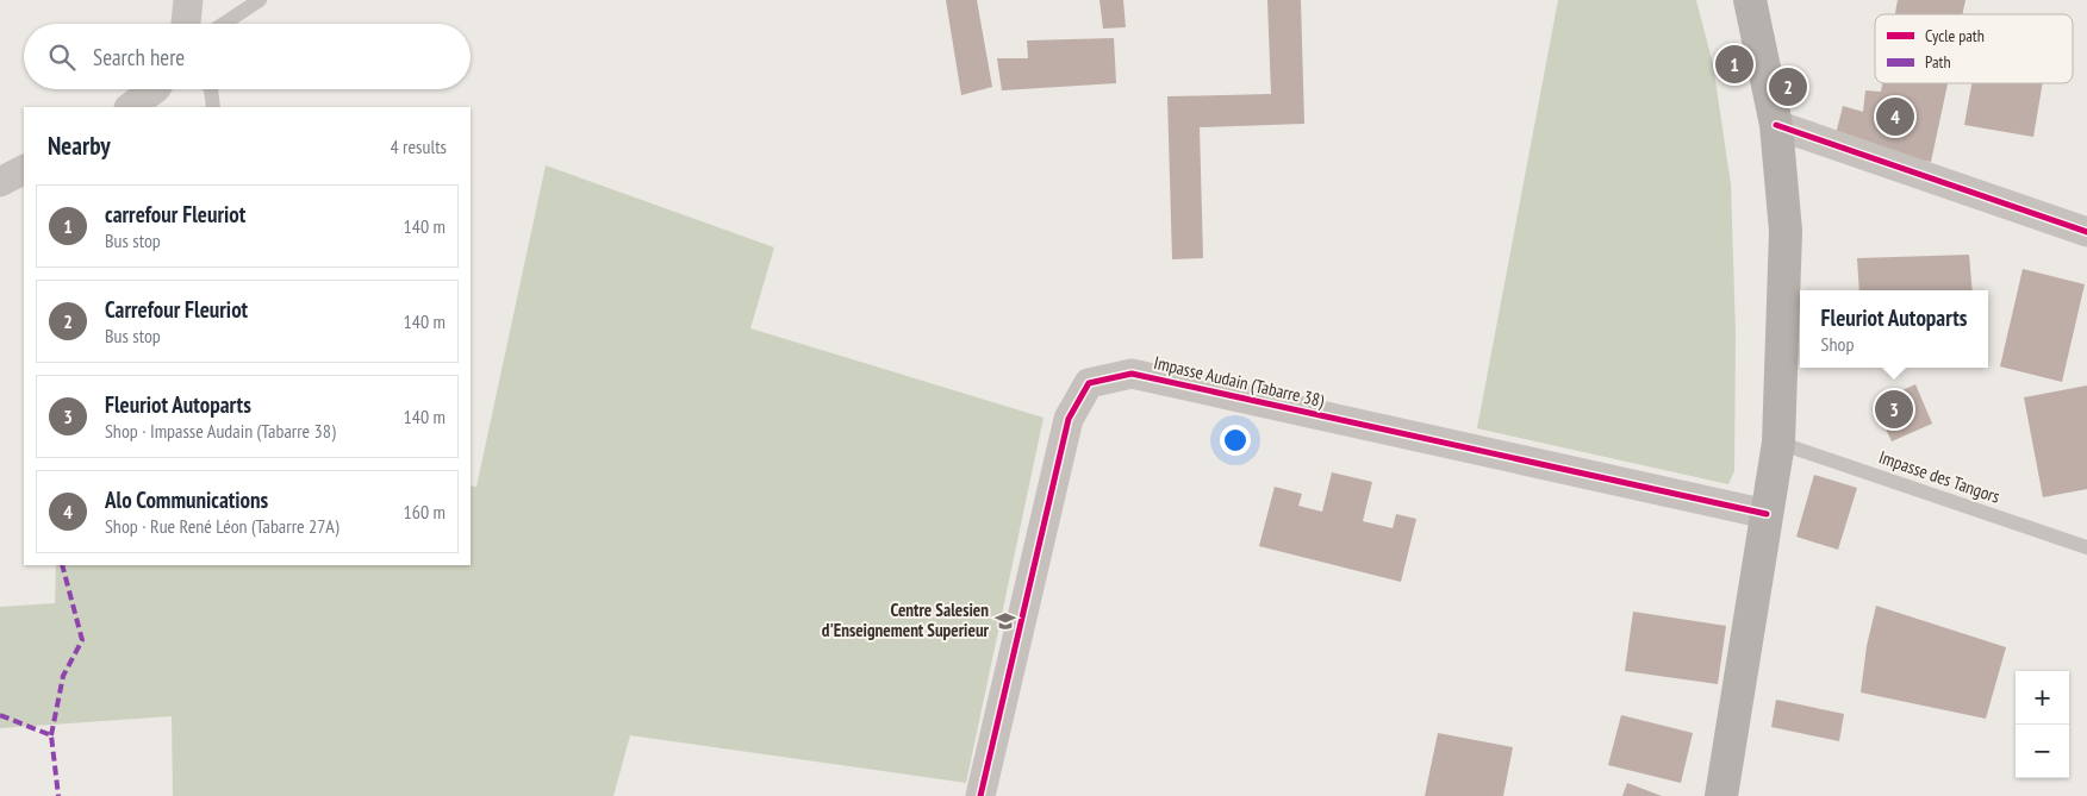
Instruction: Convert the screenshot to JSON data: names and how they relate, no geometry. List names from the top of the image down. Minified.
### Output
{"streets":{"street":["Impasse Audain (Tabarre 38)"],"lane":["Impasse des Tangors"]},"places":{"school or university":["Centre Salesien d'Enseignement Superieur"]},"legend":["Cycle path","Path"],"page":{"search":"Search here","pins":["1","2","4","3"],"heading":["Nearby","4 results"],"list":[{"mark":"1","name":"carrefour Fleuriot","note":"Bus stop","value":"140 m"},{"mark":"2","name":"Carrefour Fleuriot","note":"Bus stop","value":"140 m"},{"mark":"3","name":"Fleuriot Autoparts","note":"Shop · Impasse Audain (Tabarre 38)","value":"140 m"},{"mark":"4","name":"Alo Communications","note":"Shop · Rue René Léon (Tabarre 27A)","value":"160 m"}],"popup":["Fleuriot Autoparts","Shop"],"map_buttons":["+","−"]}}
